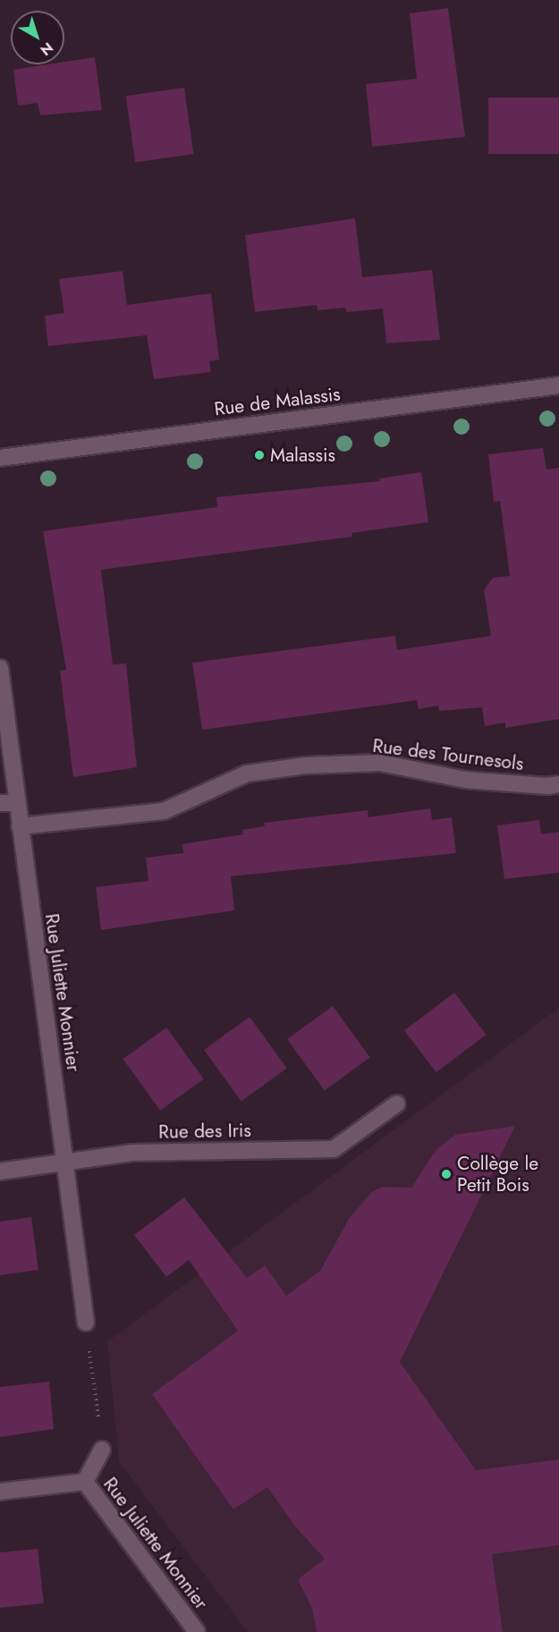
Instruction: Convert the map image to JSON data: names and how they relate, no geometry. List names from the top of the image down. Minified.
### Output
{"streets":{"street":["Rue de Malassis","Rue des Tournesols","Rue Juliette Monnier","Rue des Iris"]},"crossings":[["Rue des Tournesols","Rue Juliette Monnier"],["Rue Juliette Monnier","Rue des Iris"]],"places":["Malassis","Collège le Petit Bois"],"north":"bottom right"}
